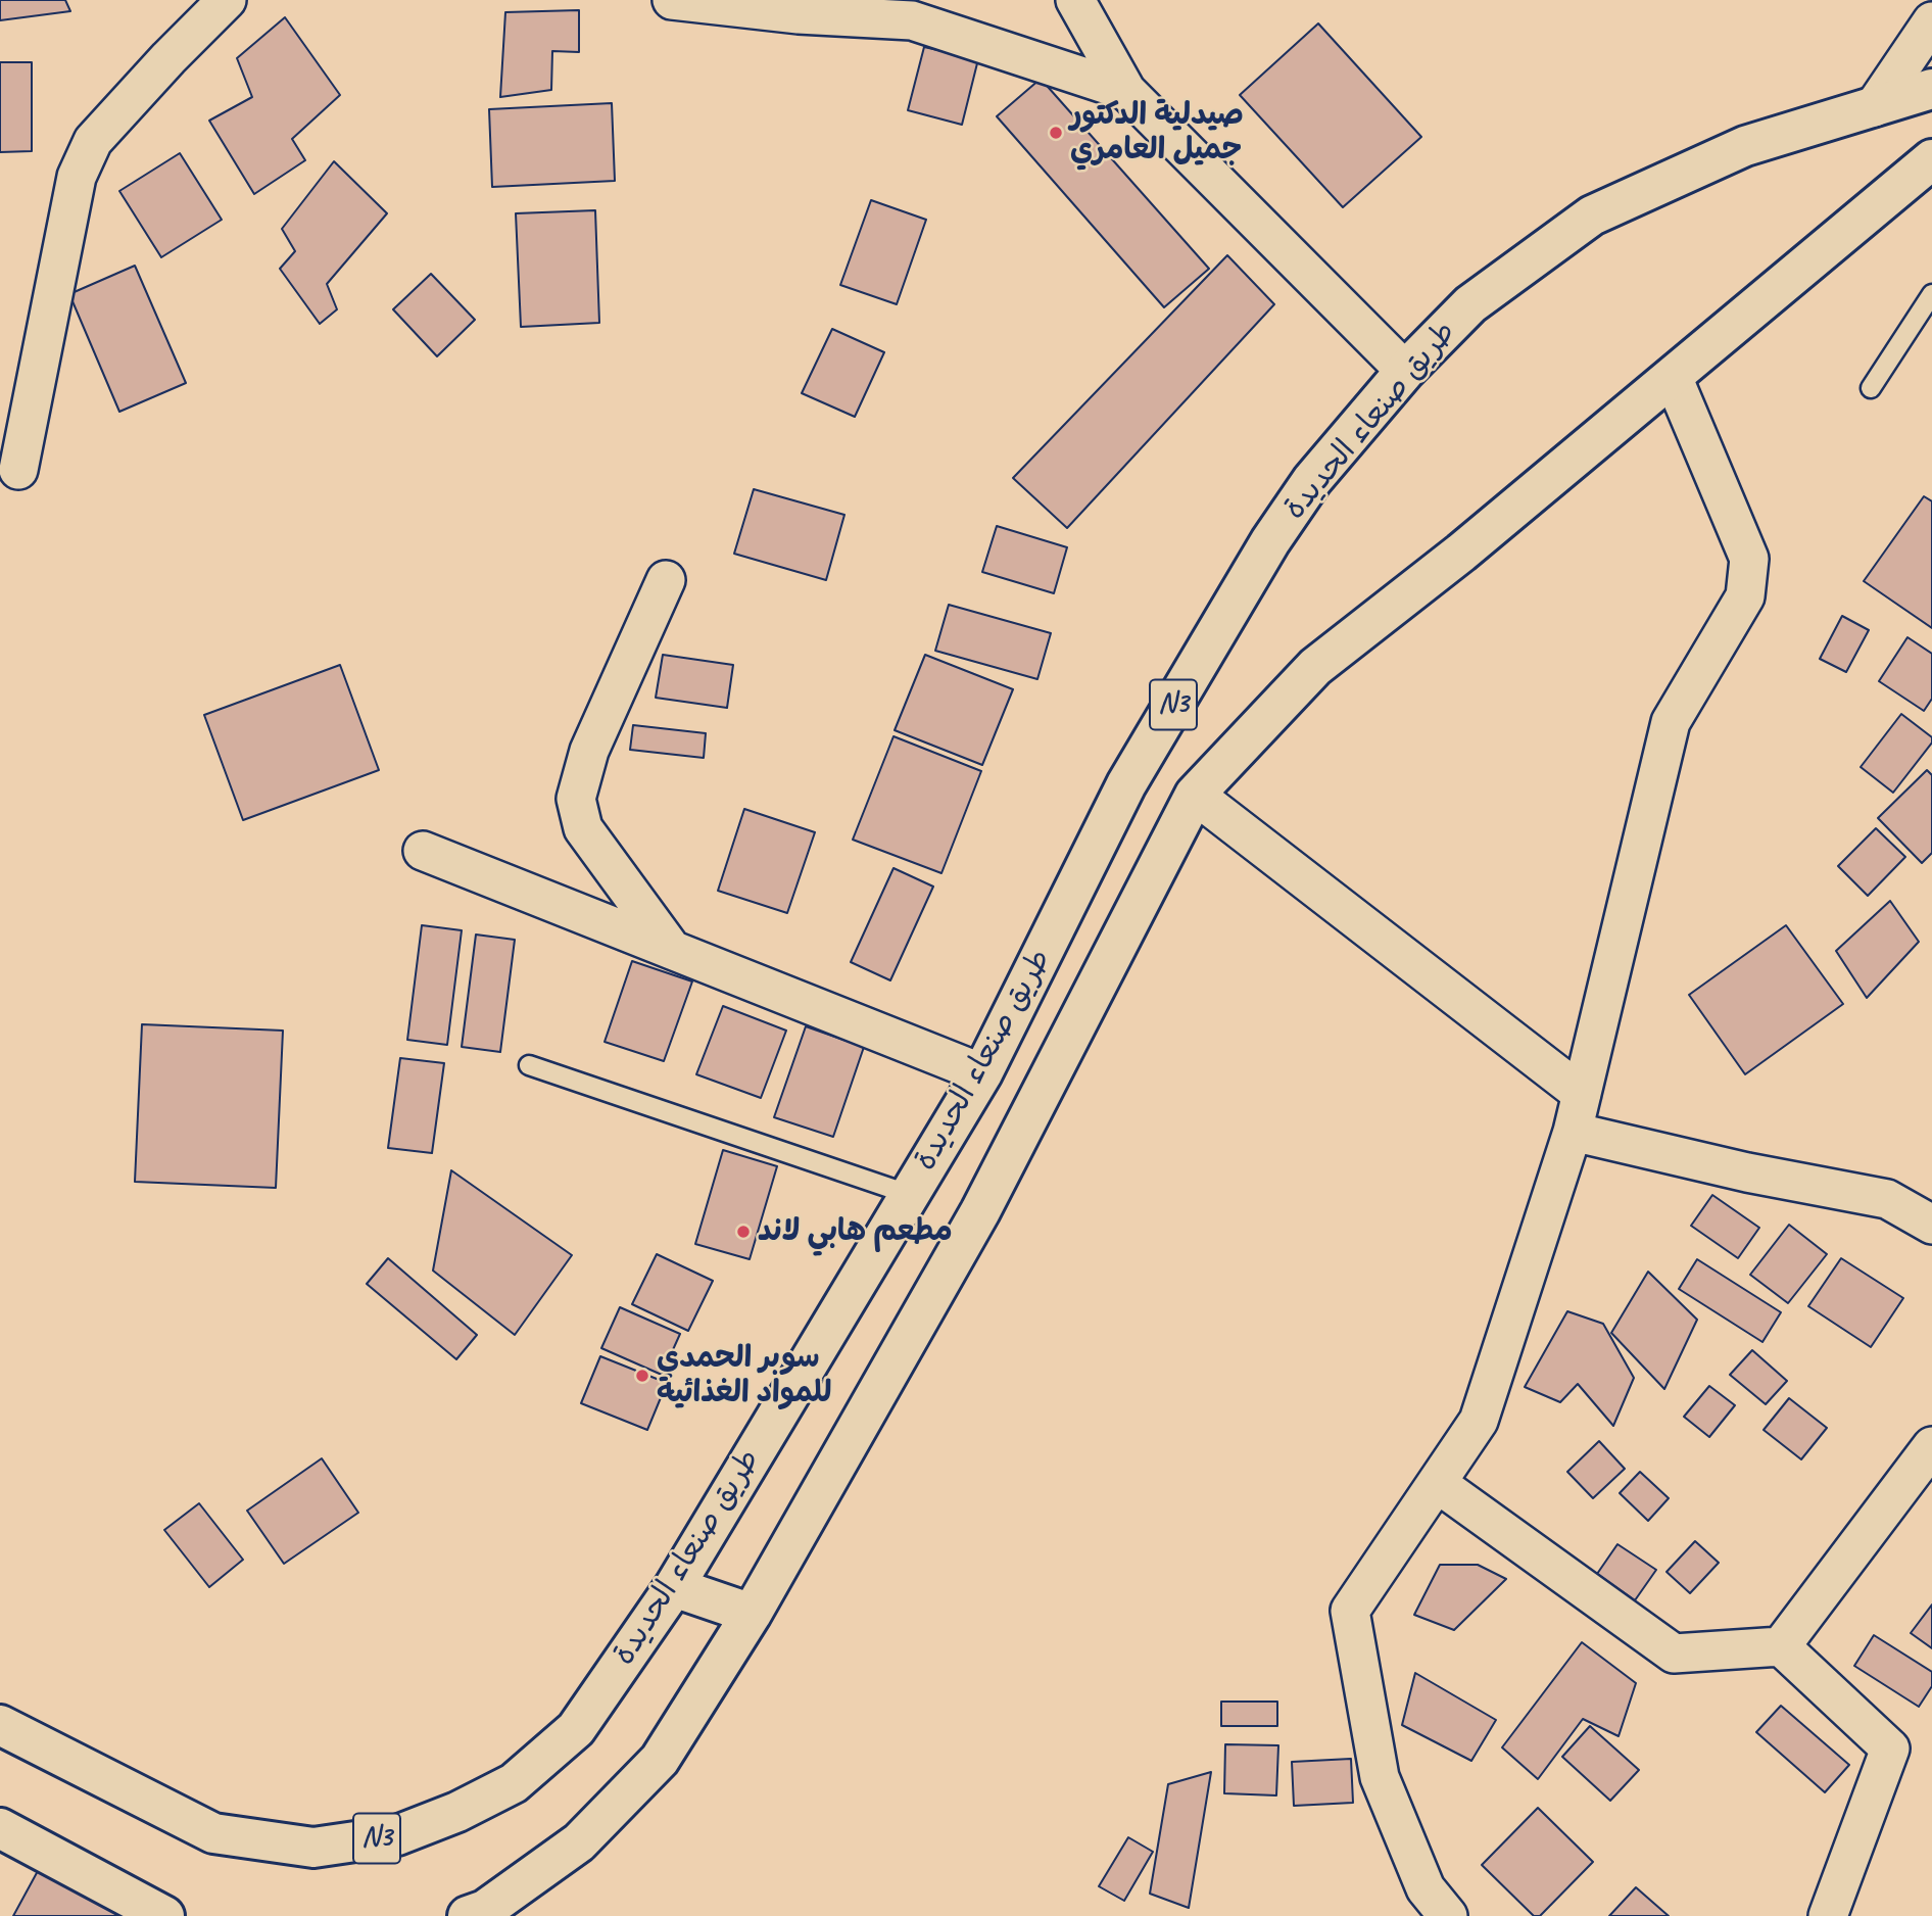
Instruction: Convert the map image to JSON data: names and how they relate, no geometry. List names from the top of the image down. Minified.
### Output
{"streets":{"main road":["طريق صنعاء الحديدة","N3"]},"places":["صيدلية الدكتور جميل العامري","مطعم هابي لاند","سوبر الحمدي للمواد الغذائية"]}
